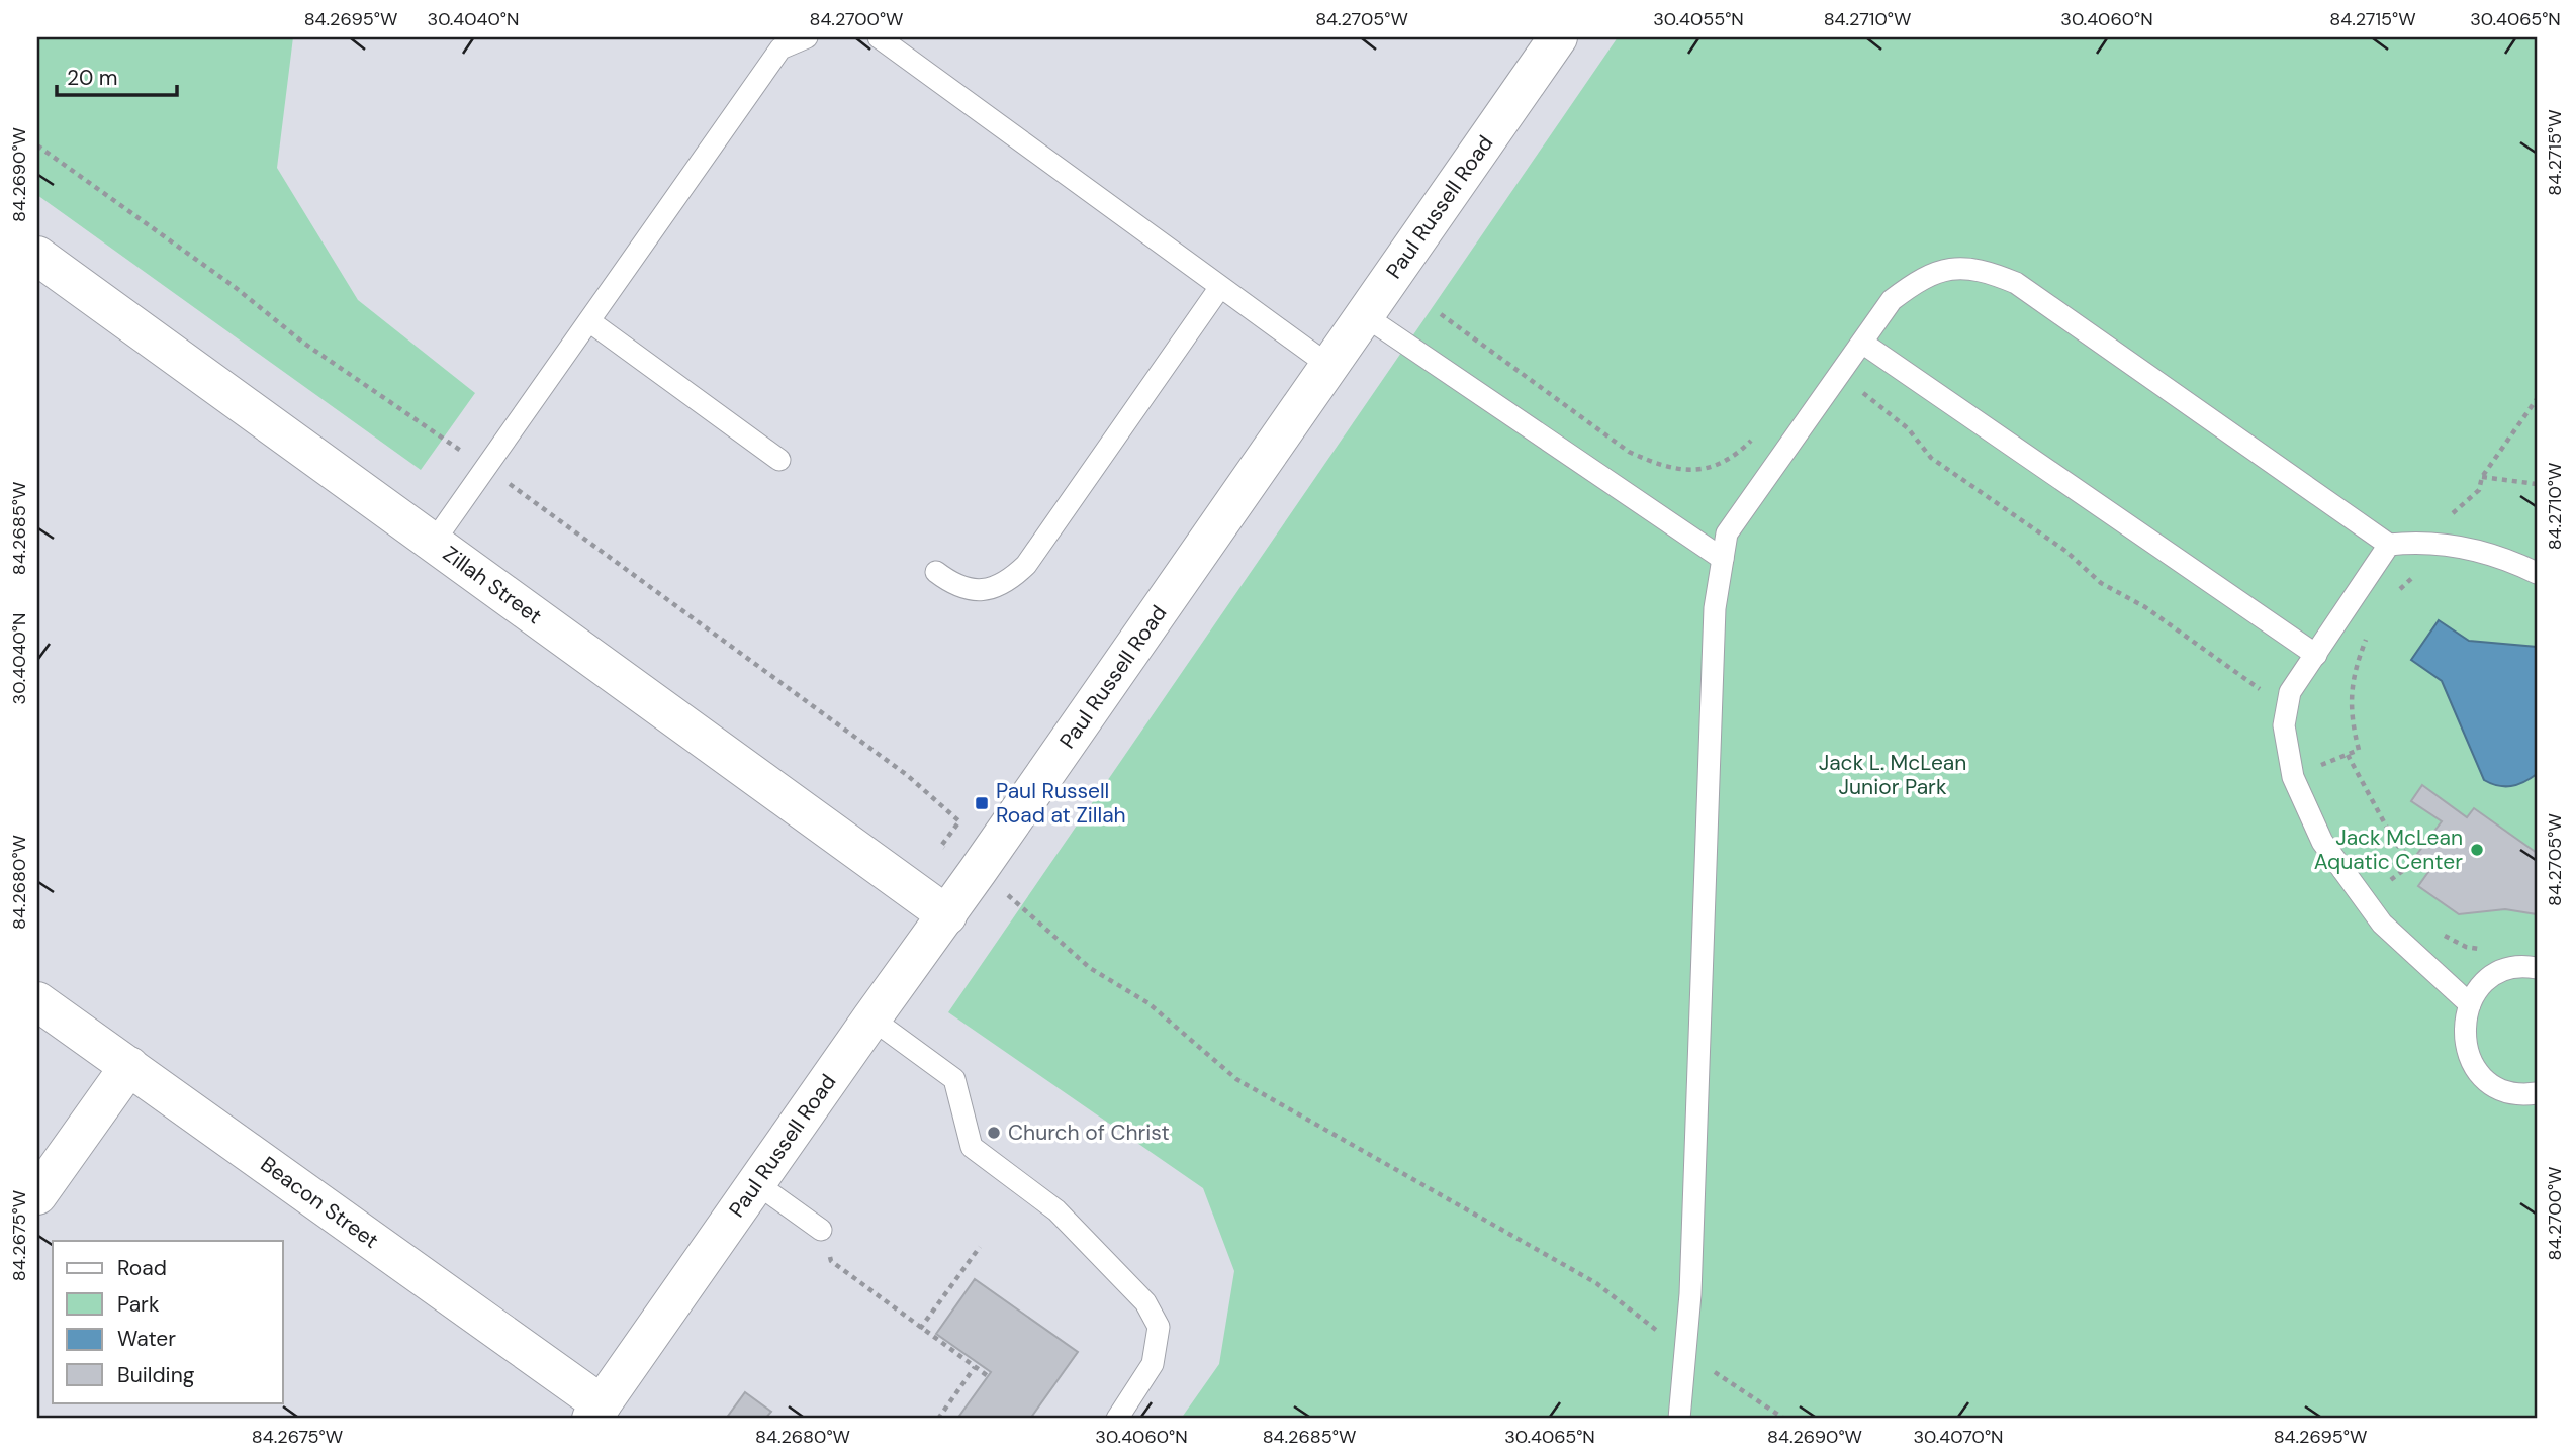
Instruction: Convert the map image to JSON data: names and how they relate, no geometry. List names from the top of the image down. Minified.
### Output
{"streets":{"street":["Paul Russell Road","Zillah Street","Beacon Street"]},"crossings":[["Paul Russell Road","Zillah Street"],["Paul Russell Road","Beacon Street"]],"parks":["Jack L. McLean Junior Park"],"places":{"transit":["Paul Russell Road at Zillah"],"other":["Jack McLean Aquatic Center","Church of Christ"]},"legend":["Road","Park","Water","Building"],"scale_bar":"20 m","coordinates":["84.2695°W","30.4040°N","84.2700°W","84.2705°W","30.4055°N","84.2710°W","30.4060°N","84.2715°W","30.4065°N","84.2690°W","84.2685°W","84.2680°W","84.2675°W","30.4070°N"]}
